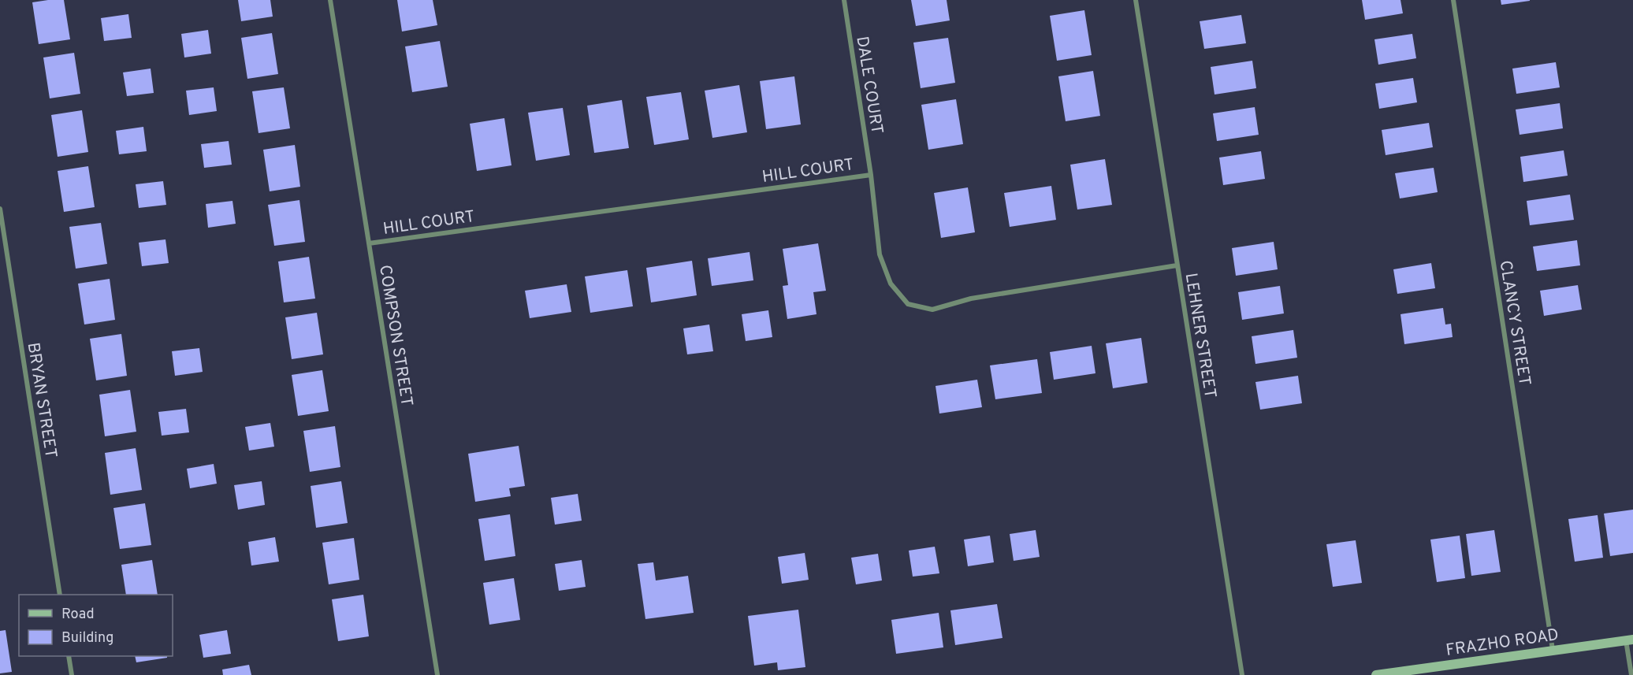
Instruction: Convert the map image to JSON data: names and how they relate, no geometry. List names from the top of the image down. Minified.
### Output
{"streets":{"street":["DALE COURT","HILL COURT","CLANCY STREET","COMPSON STREET","LEHNER STREET","BRYAN STREET","FRAZHO ROAD"]},"crossings":[["DALE COURT","HILL COURT"],["HILL COURT","COMPSON STREET"],["HILL COURT","LEHNER STREET"],["CLANCY STREET","FRAZHO ROAD"]],"legend":["Road","Building"]}
